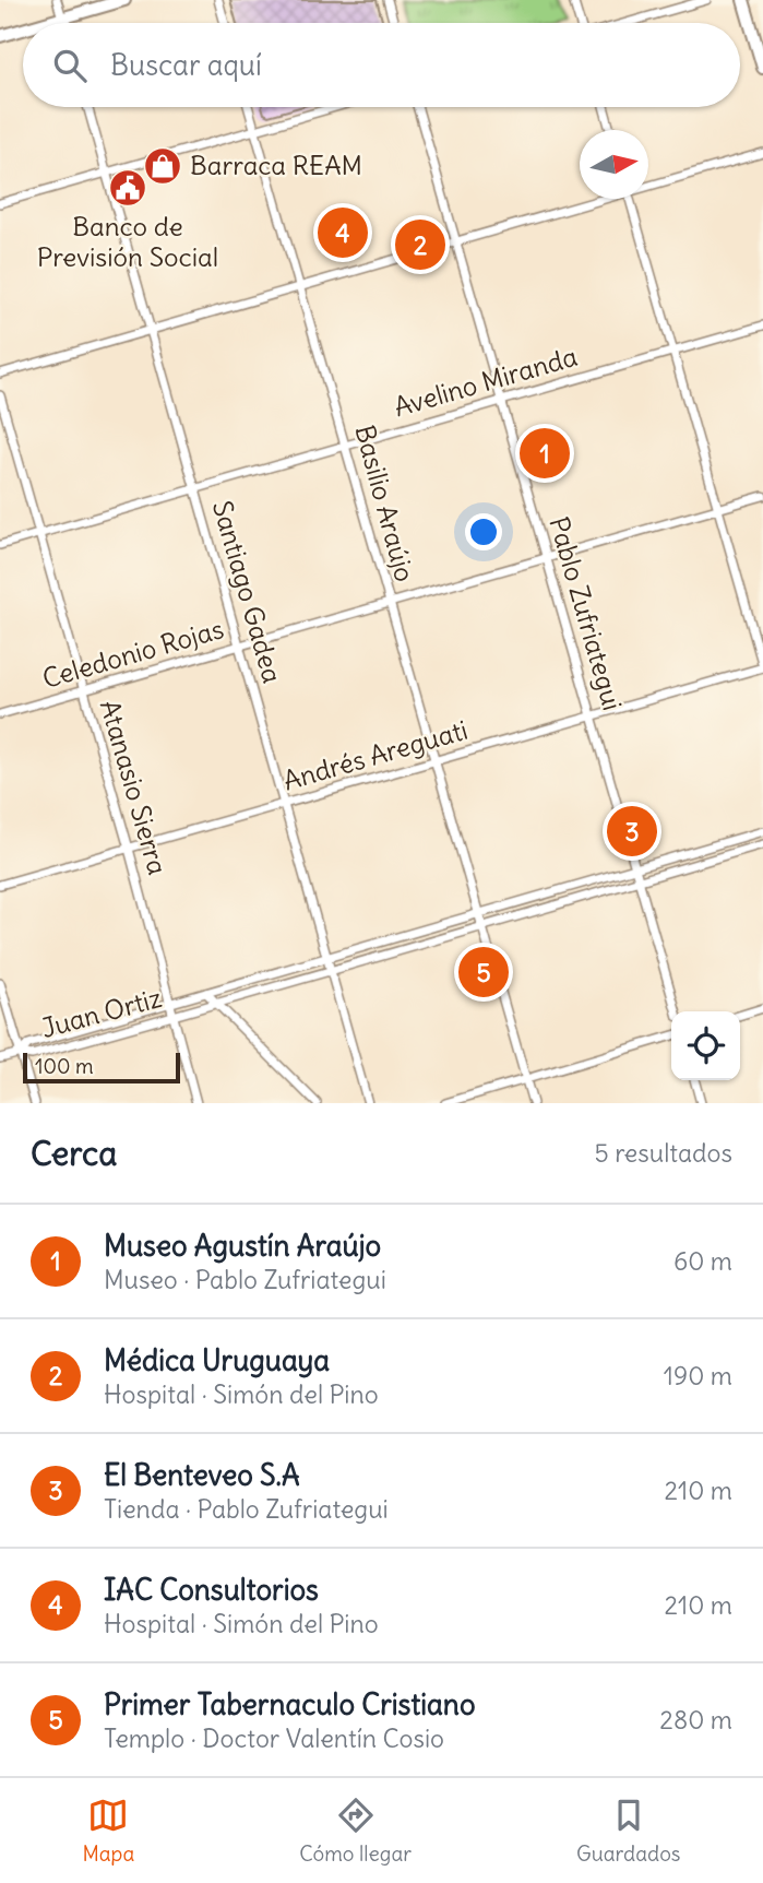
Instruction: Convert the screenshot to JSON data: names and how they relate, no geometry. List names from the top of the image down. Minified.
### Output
{"streets":{"street":["Avelino Miranda","Basilio Araújo","Santiago Gadea","Pablo Zufriategui","Celedonio Rojas","Andrés Areguati","Atanasio Sierra","Juan Ortiz"]},"crossings":[["Avelino Miranda","Basilio Araújo"],["Avelino Miranda","Santiago Gadea"],["Avelino Miranda","Pablo Zufriategui"],["Avelino Miranda","Atanasio Sierra"],["Basilio Araújo","Celedonio Rojas"],["Basilio Araújo","Andrés Areguati"],["Basilio Araújo","Juan Ortiz"],["Santiago Gadea","Celedonio Rojas"],["Santiago Gadea","Andrés Areguati"],["Santiago Gadea","Juan Ortiz"],["Pablo Zufriategui","Celedonio Rojas"],["Pablo Zufriategui","Andrés Areguati"],["Pablo Zufriategui","Juan Ortiz"],["Celedonio Rojas","Atanasio Sierra"],["Andrés Areguati","Atanasio Sierra"],["Atanasio Sierra","Juan Ortiz"]],"places":{"shop":["Barraca REAM"],"public building":["Banco de Previsión Social"]},"scale_bar":"100 m","north":"right","page":{"search":"Buscar aquí","pins":["4","2","1","3","5"],"scale":"100 m","heading":["Cerca","5 resultados"],"list":[{"mark":"1","name":"Museo Agustín Araújo","note":"Museo · Pablo Zufriategui","value":"60 m"},{"mark":"2","name":"Médica Uruguaya","note":"Hospital · Simón del Pino","value":"190 m"},{"mark":"3","name":"El Benteveo S.A","note":"Tienda · Pablo Zufriategui","value":"210 m"},{"mark":"4","name":"IAC Consultorios","note":"Hospital · Simón del Pino","value":"210 m"},{"mark":"5","name":"Primer Tabernaculo Cristiano","note":"Templo · Doctor Valentín Cosio","value":"280 m"}],"nav":["Mapa","Cómo llegar","Guardados"]}}
